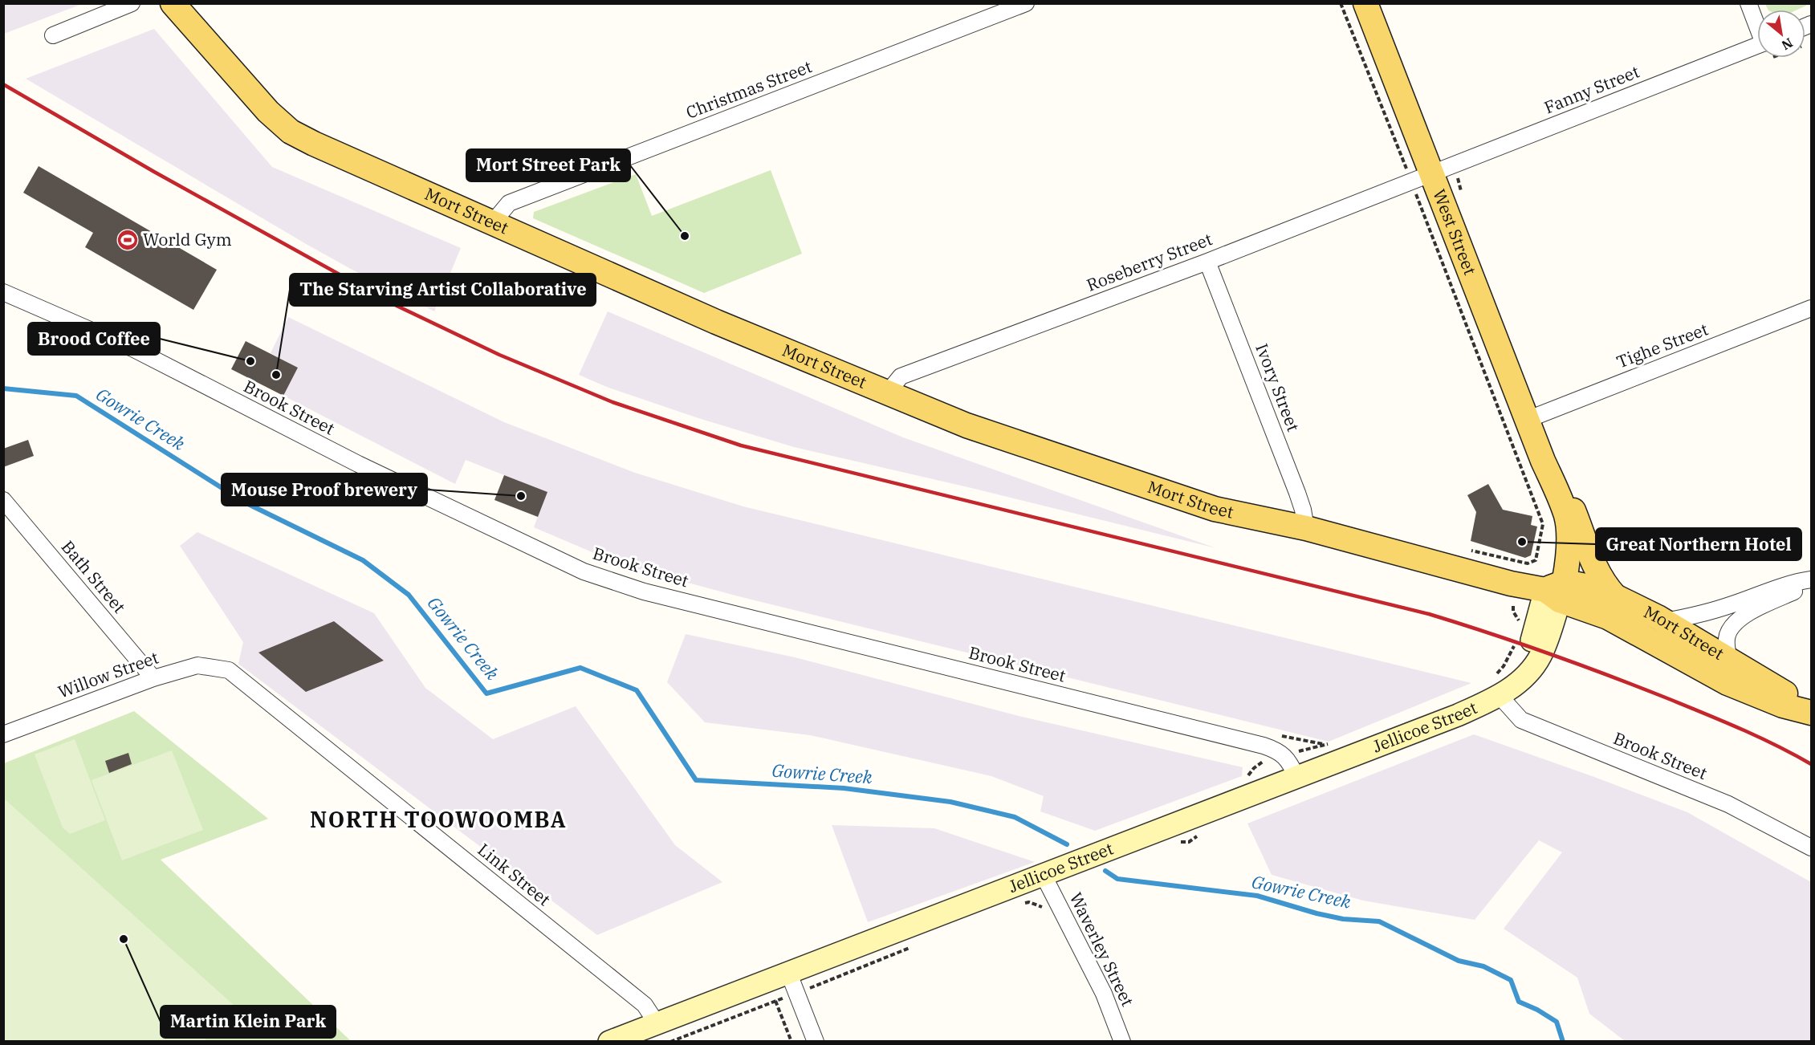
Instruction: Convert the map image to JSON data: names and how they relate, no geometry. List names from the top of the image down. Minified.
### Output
{"streets":{"main road":["Mort Street","West Street","Jellicoe Street"],"street":["Christmas Street","Fanny Street","Roseberry Street","Tighe Street","Ivory Street","Brook Street","Bath Street","Willow Street","Link Street","Waverley Street"]},"crossings":[["Christmas Street","Mort Street"],["Fanny Street","West Street"],["Fanny Street","Roseberry Street"],["Mort Street","West Street"],["Mort Street","Roseberry Street"],["Mort Street","Ivory Street"],["West Street","Roseberry Street"],["West Street","Tighe Street"],["Roseberry Street","Ivory Street"],["Brook Street","Jellicoe Street"],["Bath Street","Willow Street"],["Willow Street","Link Street"],["Jellicoe Street","Link Street"],["Jellicoe Street","Waverley Street"]],"districts":["NORTH TOOWOOMBA"],"water":["Gowrie Creek"],"places":{"other":["Mort Street Park","Brood Coffee","The Starving Artist Collaborative","Mouse Proof brewery","Great Northern Hotel","Martin Klein Park"],"sports":["World Gym"]},"north":"bottom right"}
